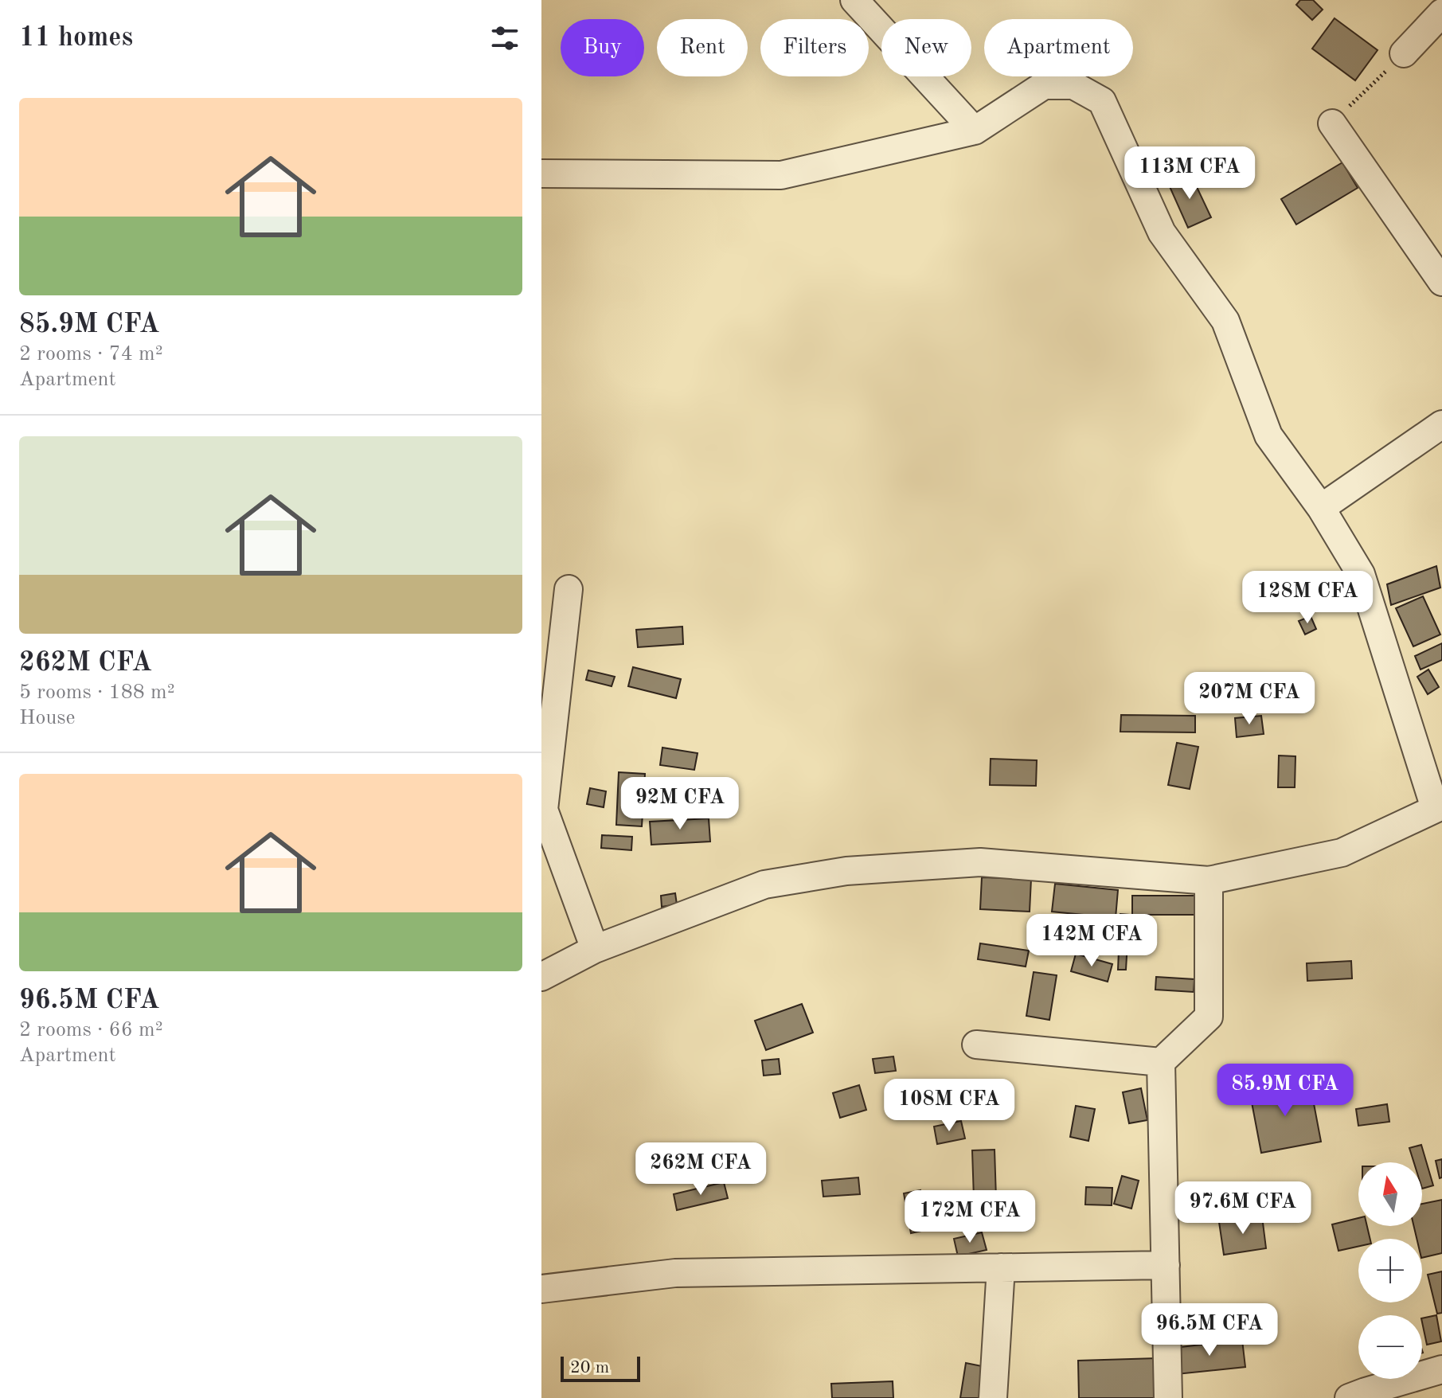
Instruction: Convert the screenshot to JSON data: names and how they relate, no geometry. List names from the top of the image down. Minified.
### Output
{"scale_bar":"20 m","north":"top","page":{"heading":"11 homes","chip":["Buy","Rent","Filters","New","Apartment"],"list":[{"name":"85.9M CFA","note":"2 rooms · 74 m² · Apartment"},{"name":"262M CFA","note":"5 rooms · 188 m² · House"},{"name":"96.5M CFA","note":"2 rooms · 66 m² · Apartment"}],"price":["113M CFA","128M CFA","207M CFA","92M CFA","142M CFA","85.9M CFA","108M CFA","262M CFA","97.6M CFA","172M CFA","96.5M CFA"],"map_buttons":["+","−"],"scale":"20 m"}}
